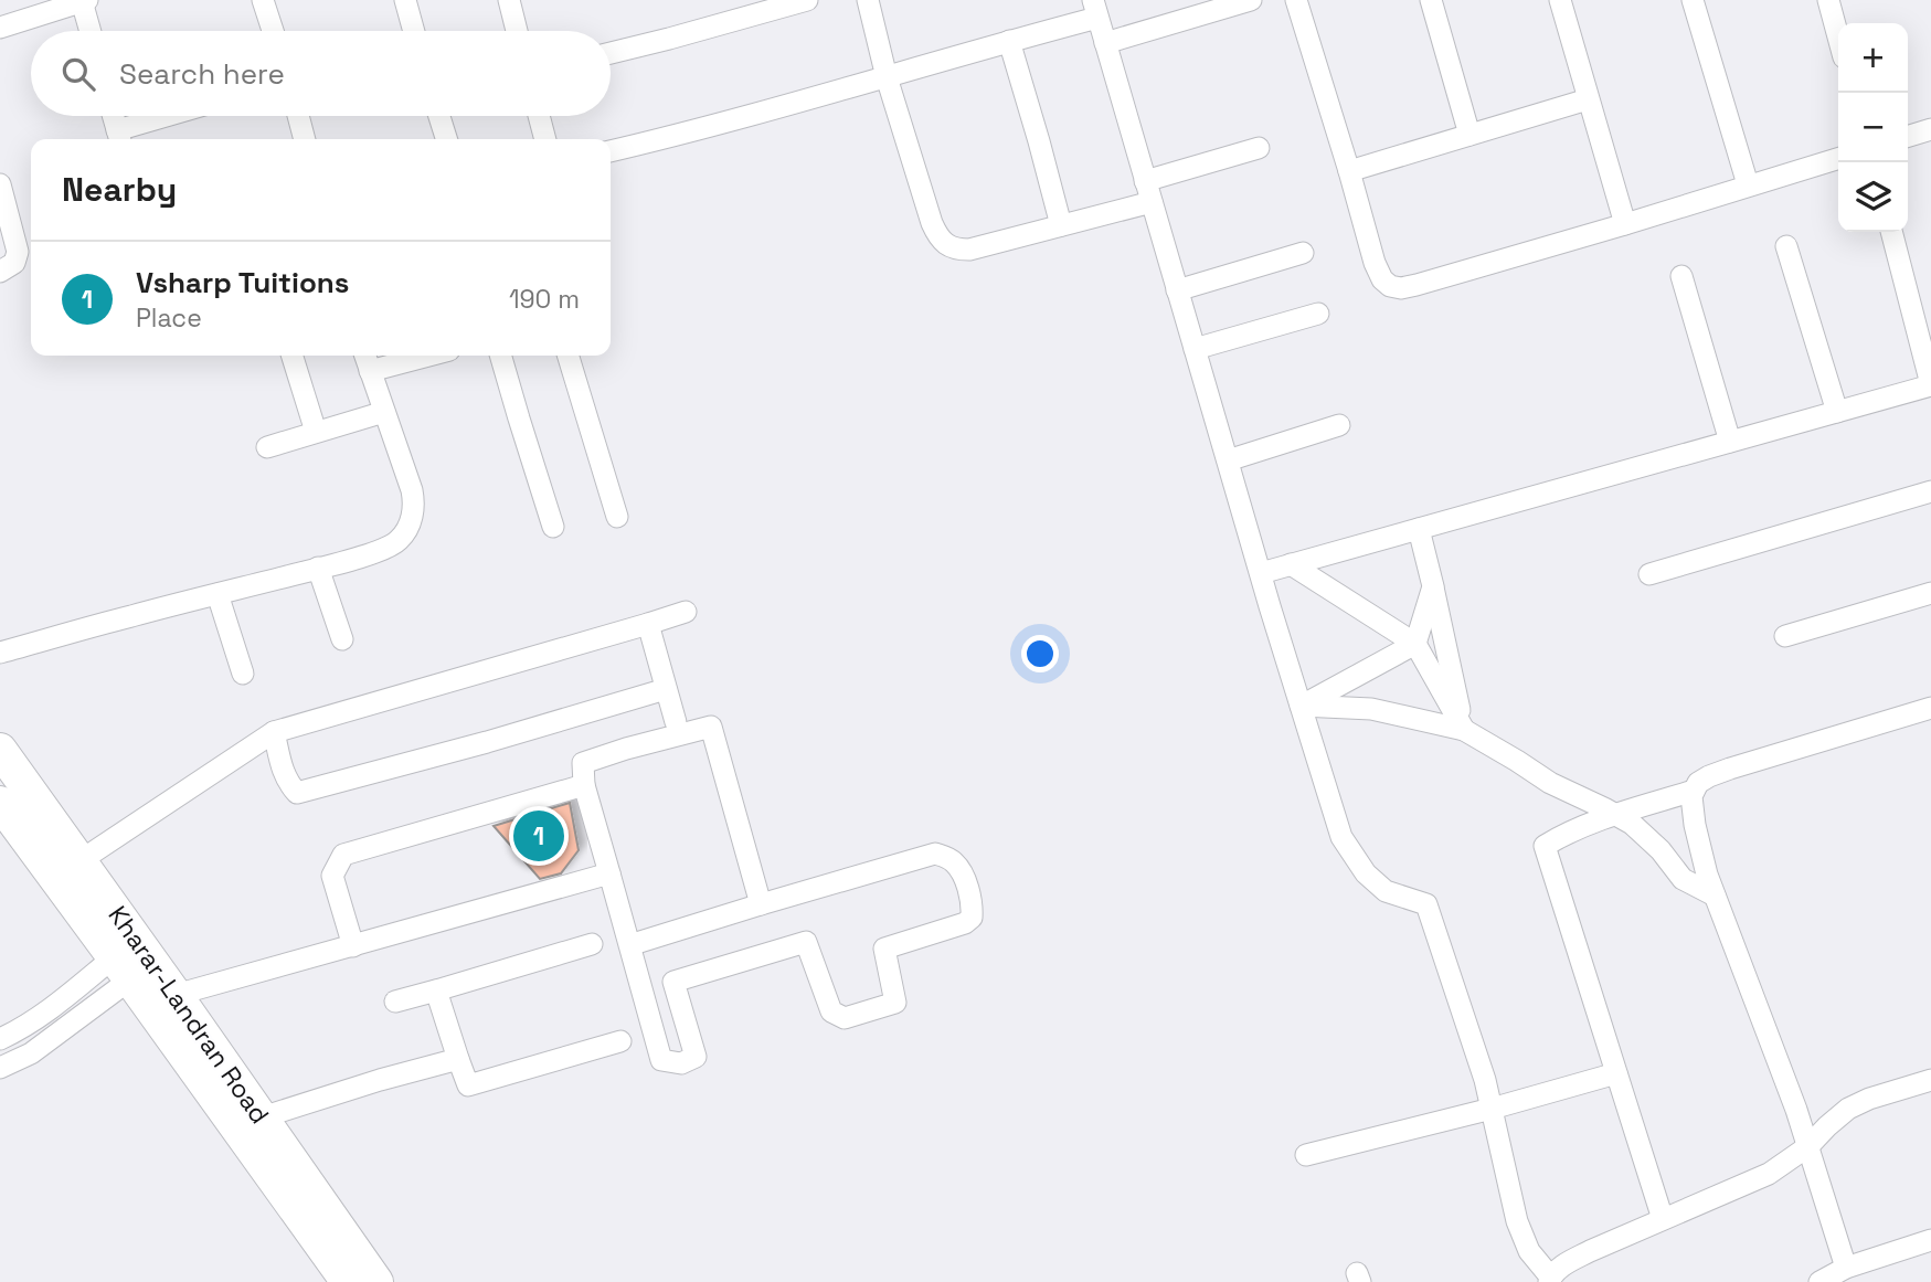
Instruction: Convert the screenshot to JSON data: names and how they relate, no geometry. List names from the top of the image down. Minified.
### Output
{"streets":{"highway":["Kharar-Landran Road"]},"page":{"map_buttons":["+","−"],"search":"Search here","heading":"Nearby","list":[{"mark":"1","name":"Vsharp Tuitions","note":"Place","value":"190 m"}],"pins":"1"}}
